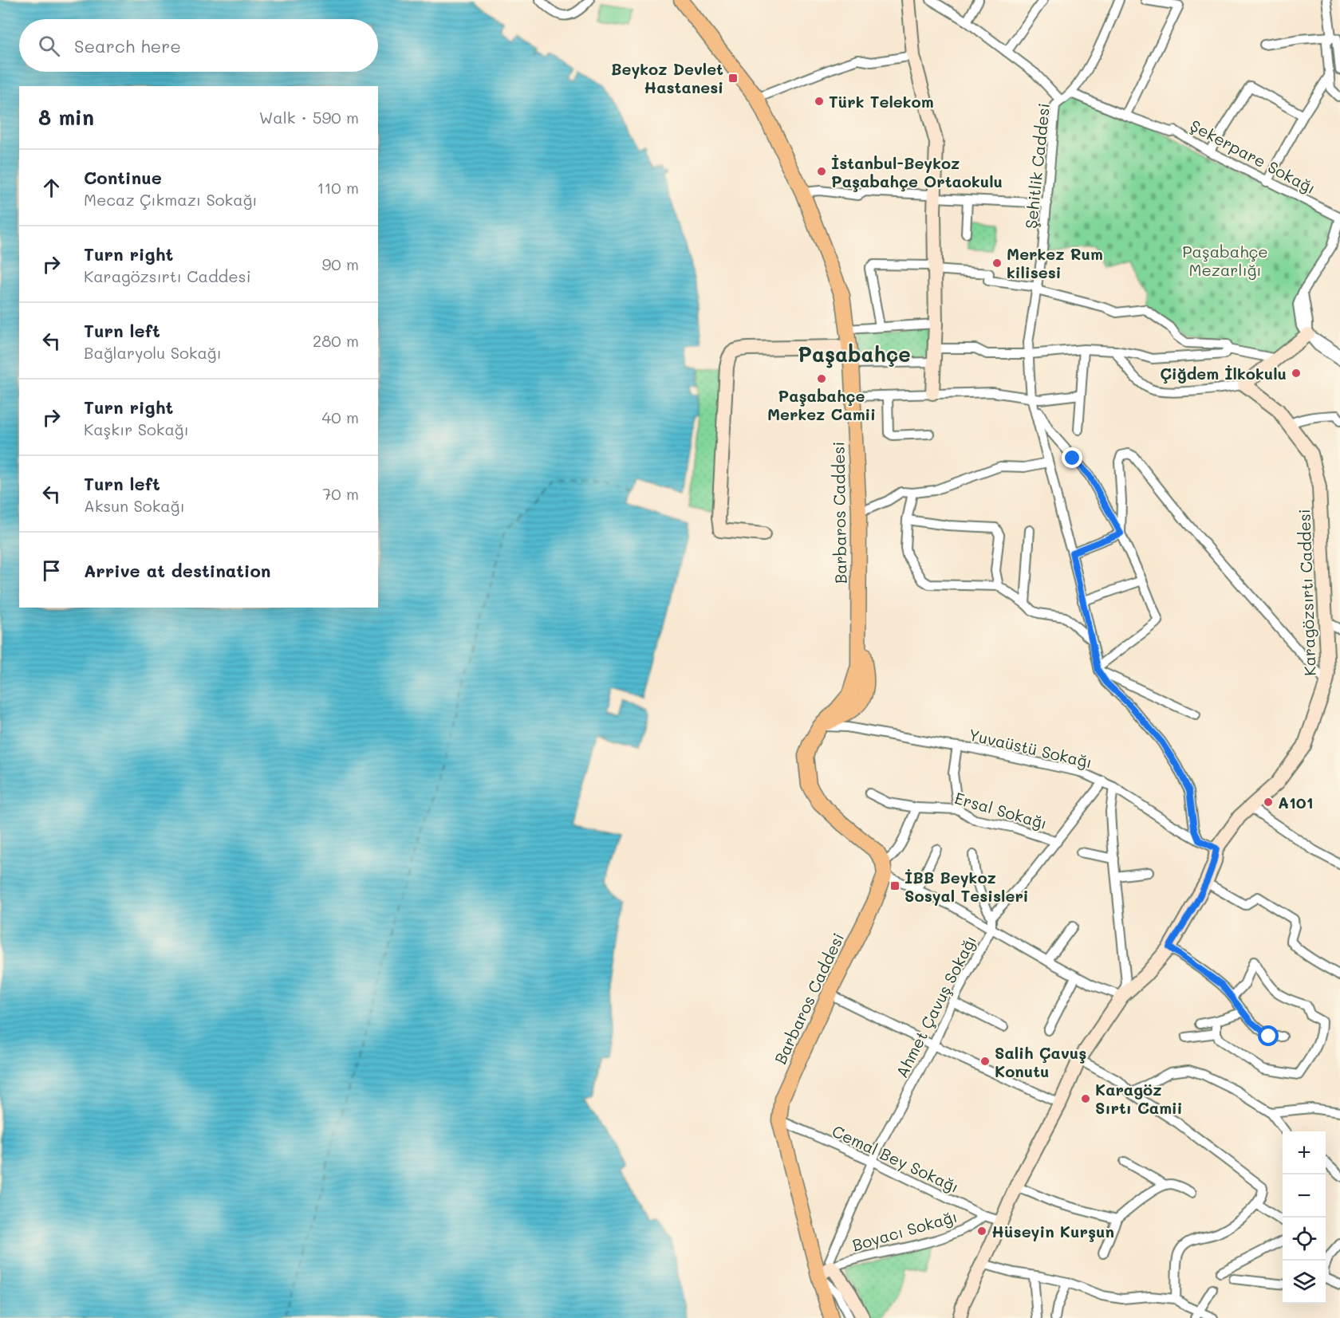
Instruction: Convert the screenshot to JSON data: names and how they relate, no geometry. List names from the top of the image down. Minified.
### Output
{"streets":{"main road":["Barbaros Caddesi"],"street":["Şekerpare Sokağı","Şehitlik Caddesi","Karagözsırtı Caddesi","Yuvaüstü Sokağı","Ersal Sokağı","Ahmet Çavuş Sokağı","Cemal Bey Sokağı","Boyacı Sokağı"]},"crossings":[["Barbaros Caddesi","Yuvaüstü Sokağı"],["Barbaros Caddesi","Cemal Bey Sokağı"],["Karagözsırtı Caddesi","Yuvaüstü Sokağı"],["Karagözsırtı Caddesi","Cemal Bey Sokağı"],["Ahmet Çavuş Sokağı","Cemal Bey Sokağı"],["Ahmet Çavuş Sokağı","Boyacı Sokağı"],["Cemal Bey Sokağı","Boyacı Sokağı"]],"districts":["Paşabahçe"],"parks":["Paşabahçe Mezarlığı"],"places":{"transit":["Beykoz Devlet Hastanesi","İBB Beykoz Sosyal Tesisleri"],"other":["Türk Telekom","İstanbul-Beykoz Paşabahçe Ortaokulu","Merkez Rum kilisesi","Çiğdem İlkokulu","Paşabahçe Merkez Camii","A101","Salih Çavuş Konutu","Karagöz Sırtı Camii","Hüseyin Kurşun"]},"page":{"search":"Search here","heading":["8 min","Walk · 590 m"],"list":[["Continue","Mecaz Çıkmazı Sokağı","110 m"],["Turn right","Karagözsırtı Caddesi","90 m"],["Turn left","Bağlaryolu Sokağı","280 m"],["Turn right","Kaşkır Sokağı","40 m"],["Turn left","Aksun Sokağı","70 m"],"Arrive at destination"],"map_buttons":["+","−"]}}
